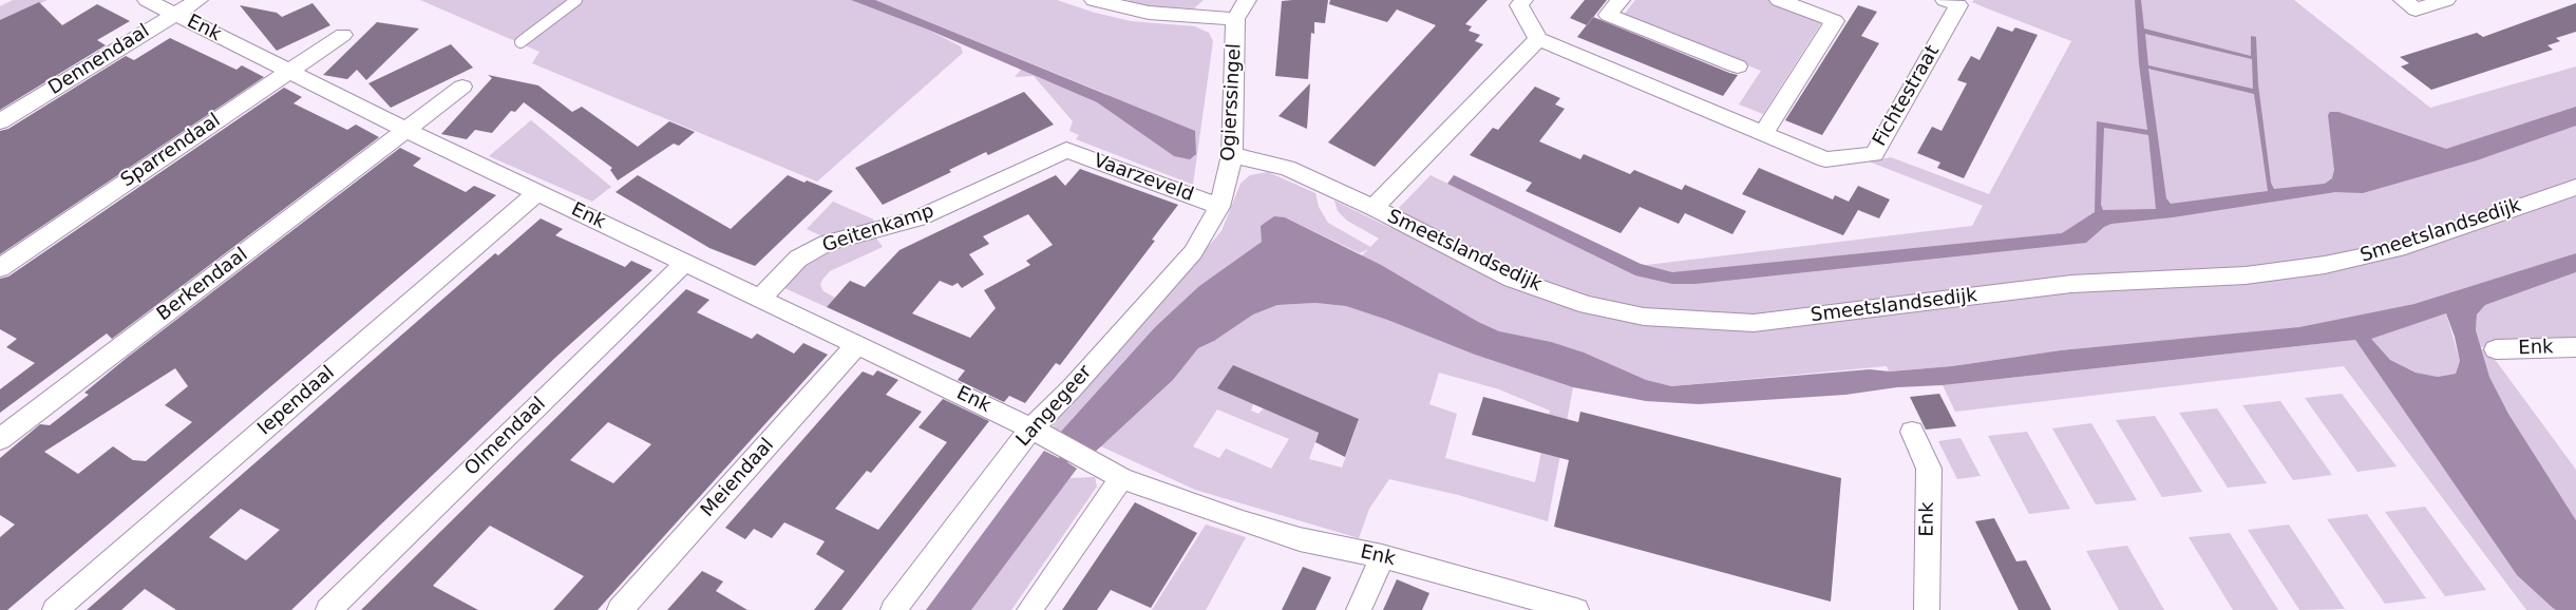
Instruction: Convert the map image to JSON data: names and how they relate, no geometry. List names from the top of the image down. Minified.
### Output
{"streets":{"street":["Enk","Dennendaal","Fichtestraat","Ogierssingel","Sparrendaal","Vaarzeveld","Geitenkamp","Smeetslandsedijk","Berkendaal","Iependaal","Langegeer","Olmendaal","Meiendaal"]},"crossings":[["Enk","Dennendaal"],["Enk","Sparrendaal"],["Enk","Geitenkamp"],["Enk","Berkendaal"],["Enk","Iependaal"],["Enk","Langegeer"],["Enk","Olmendaal"],["Enk","Meiendaal"],["Ogierssingel","Vaarzeveld"],["Ogierssingel","Smeetslandsedijk"],["Ogierssingel","Langegeer"],["Vaarzeveld","Geitenkamp"],["Vaarzeveld","Langegeer"]]}
